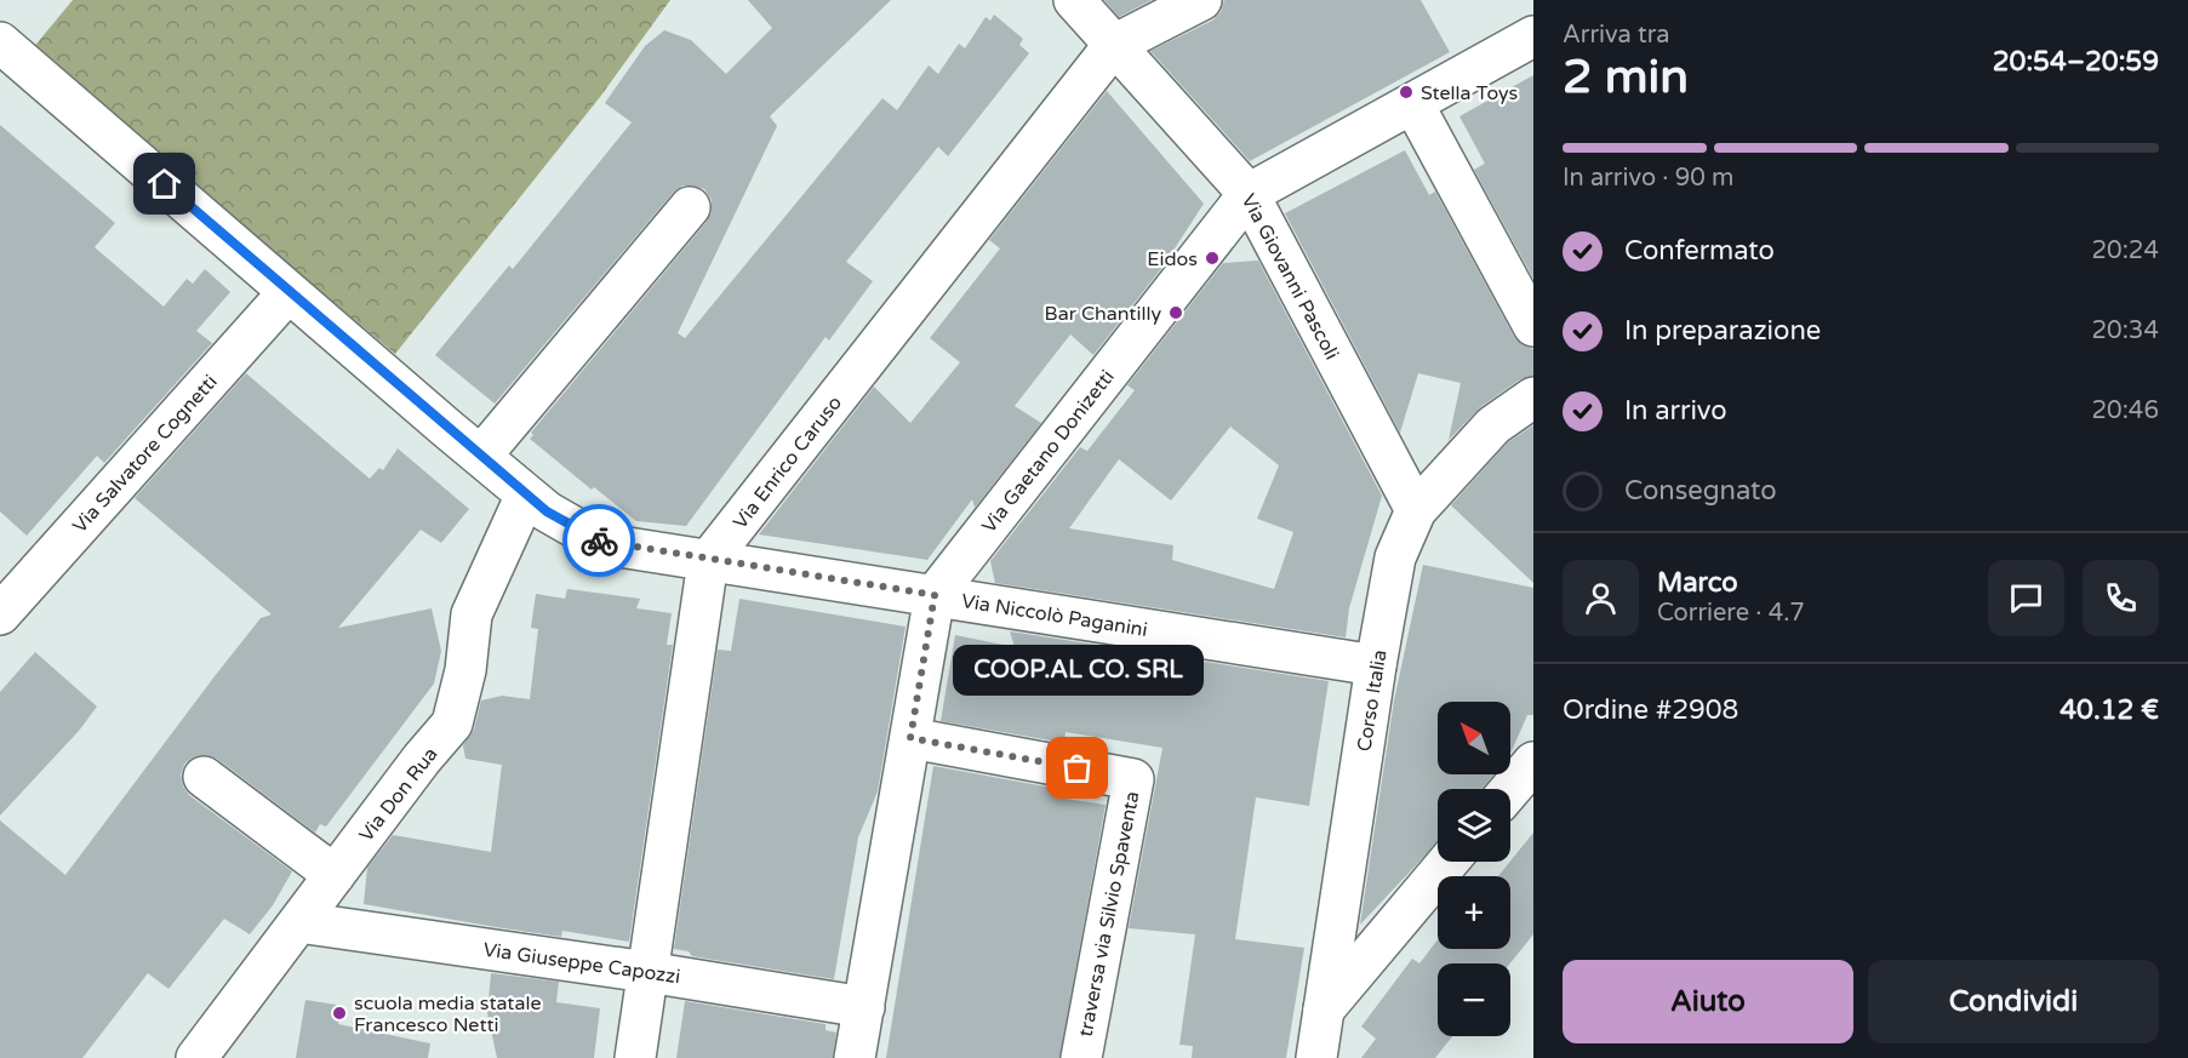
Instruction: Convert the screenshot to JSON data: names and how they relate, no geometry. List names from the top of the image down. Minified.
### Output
{"streets":{"street":["Via Giovanni Pascoli","Via Gaetano Donizetti","Via Salvatore Cognetti","Via Enrico Caruso","Via Niccolò Paganini","Corso Italia","Via Don Rua","traversa via Silvio Spaventa","Via Giuseppe Capozzi"]},"crossings":[["Via Giovanni Pascoli","Via Gaetano Donizetti"],["Via Giovanni Pascoli","Via Enrico Caruso"],["Via Giovanni Pascoli","Corso Italia"],["Via Gaetano Donizetti","Via Niccolò Paganini"],["Via Gaetano Donizetti","traversa via Silvio Spaventa"],["Via Gaetano Donizetti","Via Giuseppe Capozzi"],["Via Salvatore Cognetti","Via Niccolò Paganini"],["Via Enrico Caruso","Via Niccolò Paganini"],["Via Enrico Caruso","Via Giuseppe Capozzi"],["Via Niccolò Paganini","Corso Italia"],["Via Niccolò Paganini","Via Don Rua"],["Via Don Rua","Via Giuseppe Capozzi"]],"places":["Stella Toys","Eidos","Bar Chantilly","COOP.AL CO. SRL","scuola media statale Francesco Netti"],"north":"top left","page":{"heading":["2 min","Arriva tra","20:54–20:59"],"panel":["Marco","Corriere · 4.7","Ordine #2908","40.12 €"],"bar":"In arrivo · 90 m","list":[["Confermato","20:24"],["In preparazione","20:34"],["In arrivo","20:46"],"Consegnato"],"bubble":"COOP.AL CO. SRL","map_buttons":["+","−"],"buttons":["Aiuto","Condividi"]}}
